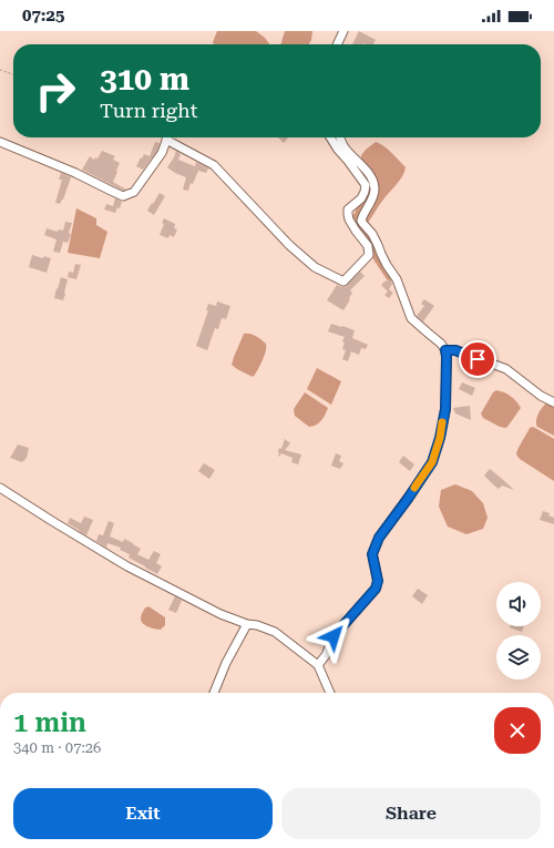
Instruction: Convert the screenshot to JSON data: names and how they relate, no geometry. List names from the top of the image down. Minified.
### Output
{"page":{"status":"07:25","turn":["310 m","Turn right"],"heading":["1 min","340 m · 07:26"],"buttons":["Exit","Share"]}}
